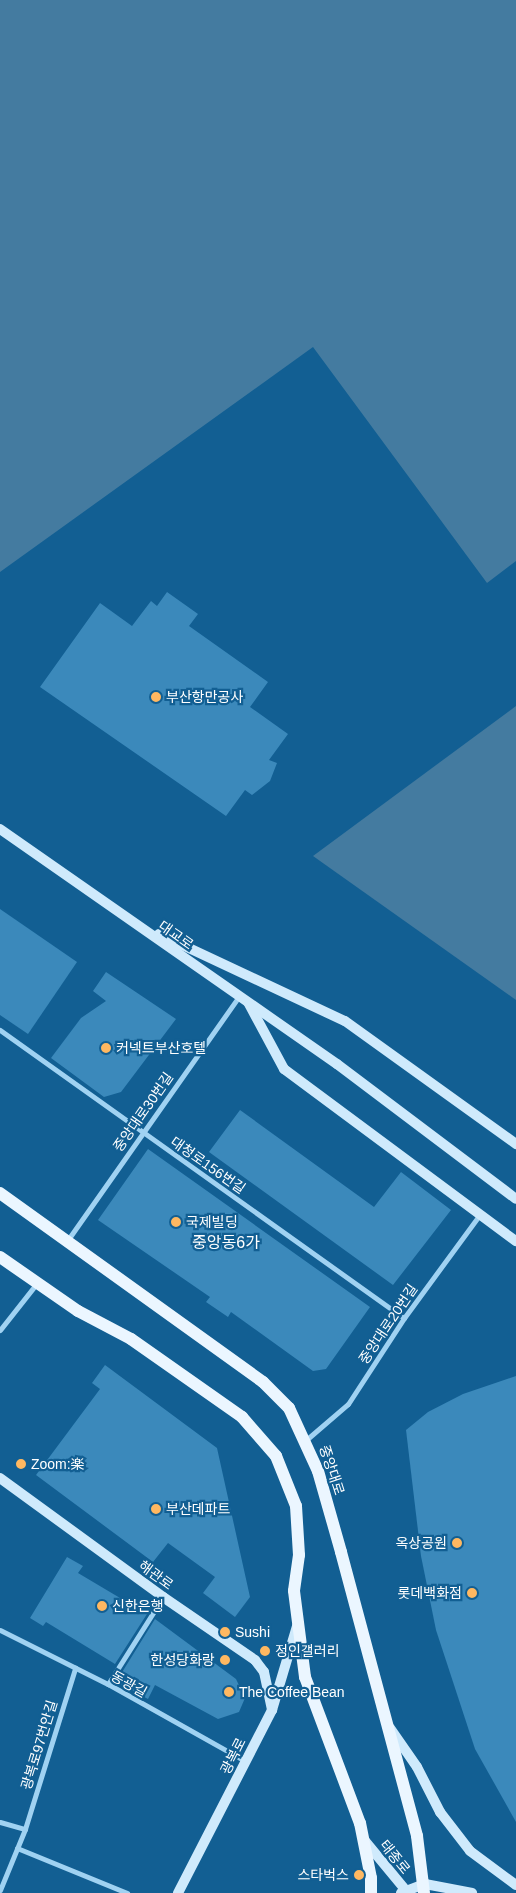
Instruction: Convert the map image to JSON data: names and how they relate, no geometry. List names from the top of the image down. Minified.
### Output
{"streets":{"main road":["대교로","중앙대로","해관로","광복로","태종로"],"street":["중앙대로30번길","대청로156번길","중앙대로20번길","동광길","광복로97번안길"]},"crossings":[["대교로","중앙대로30번길"],["중앙대로30번길","대청로156번길"],["중앙대로30번길","중앙대로"],["대청로156번길","중앙대로20번길"],["중앙대로20번길","중앙대로"],["중앙대로","태종로"],["해관로","광복로"],["동광길","광복로97번안길"],["동광길","광복로"]],"districts":["중앙동6가"],"places":["부산항만공사","커넥트부산호텔","국제빌딩","Zoom:楽","부산데파트","옥상공원","롯데백화점","신한은행","Sushi","정인갤러리","한성당화랑","The Coffee Bean","스타벅스"]}
